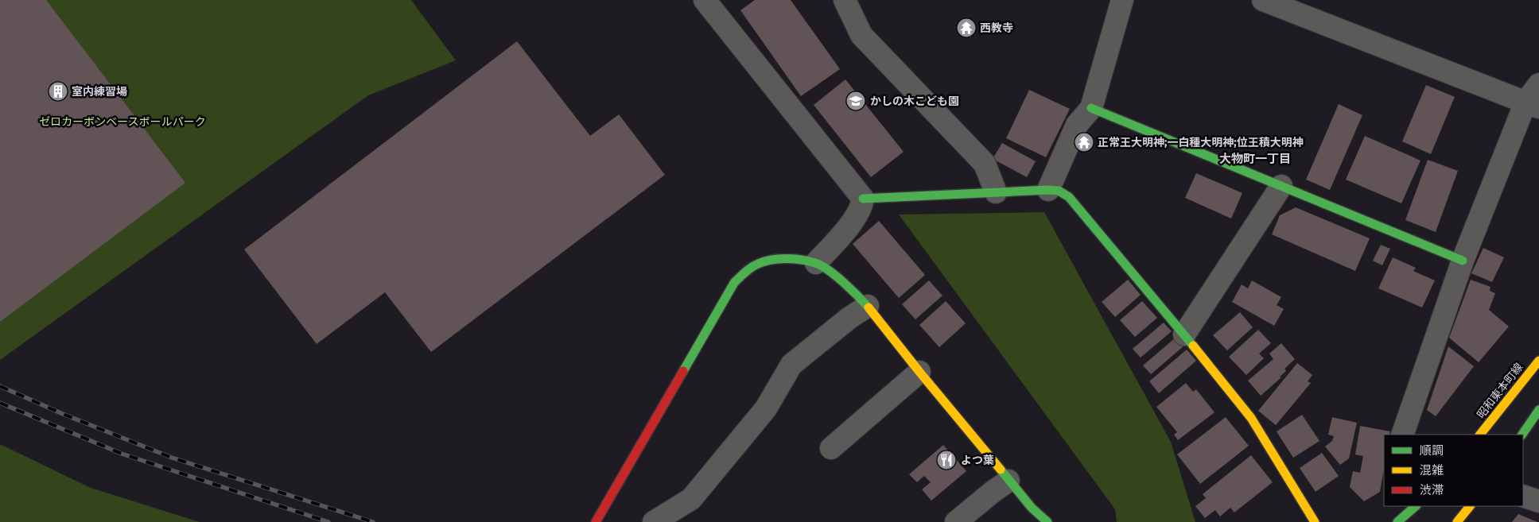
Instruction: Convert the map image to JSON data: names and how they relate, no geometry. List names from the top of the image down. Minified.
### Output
{"streets":{"street":["昭和東本町線"]},"districts":["大物町一丁目"],"parks":["ゼロカーボンベースボールパーク"],"places":{"temple":["西教寺","正常王大明神;一白種大明神;位王積大明神"],"building":["室内練習場"],"school or university":["かしの木こども園"],"restaurant":["よつ葉"]},"legend":["順調","混雑","渋滞"]}
